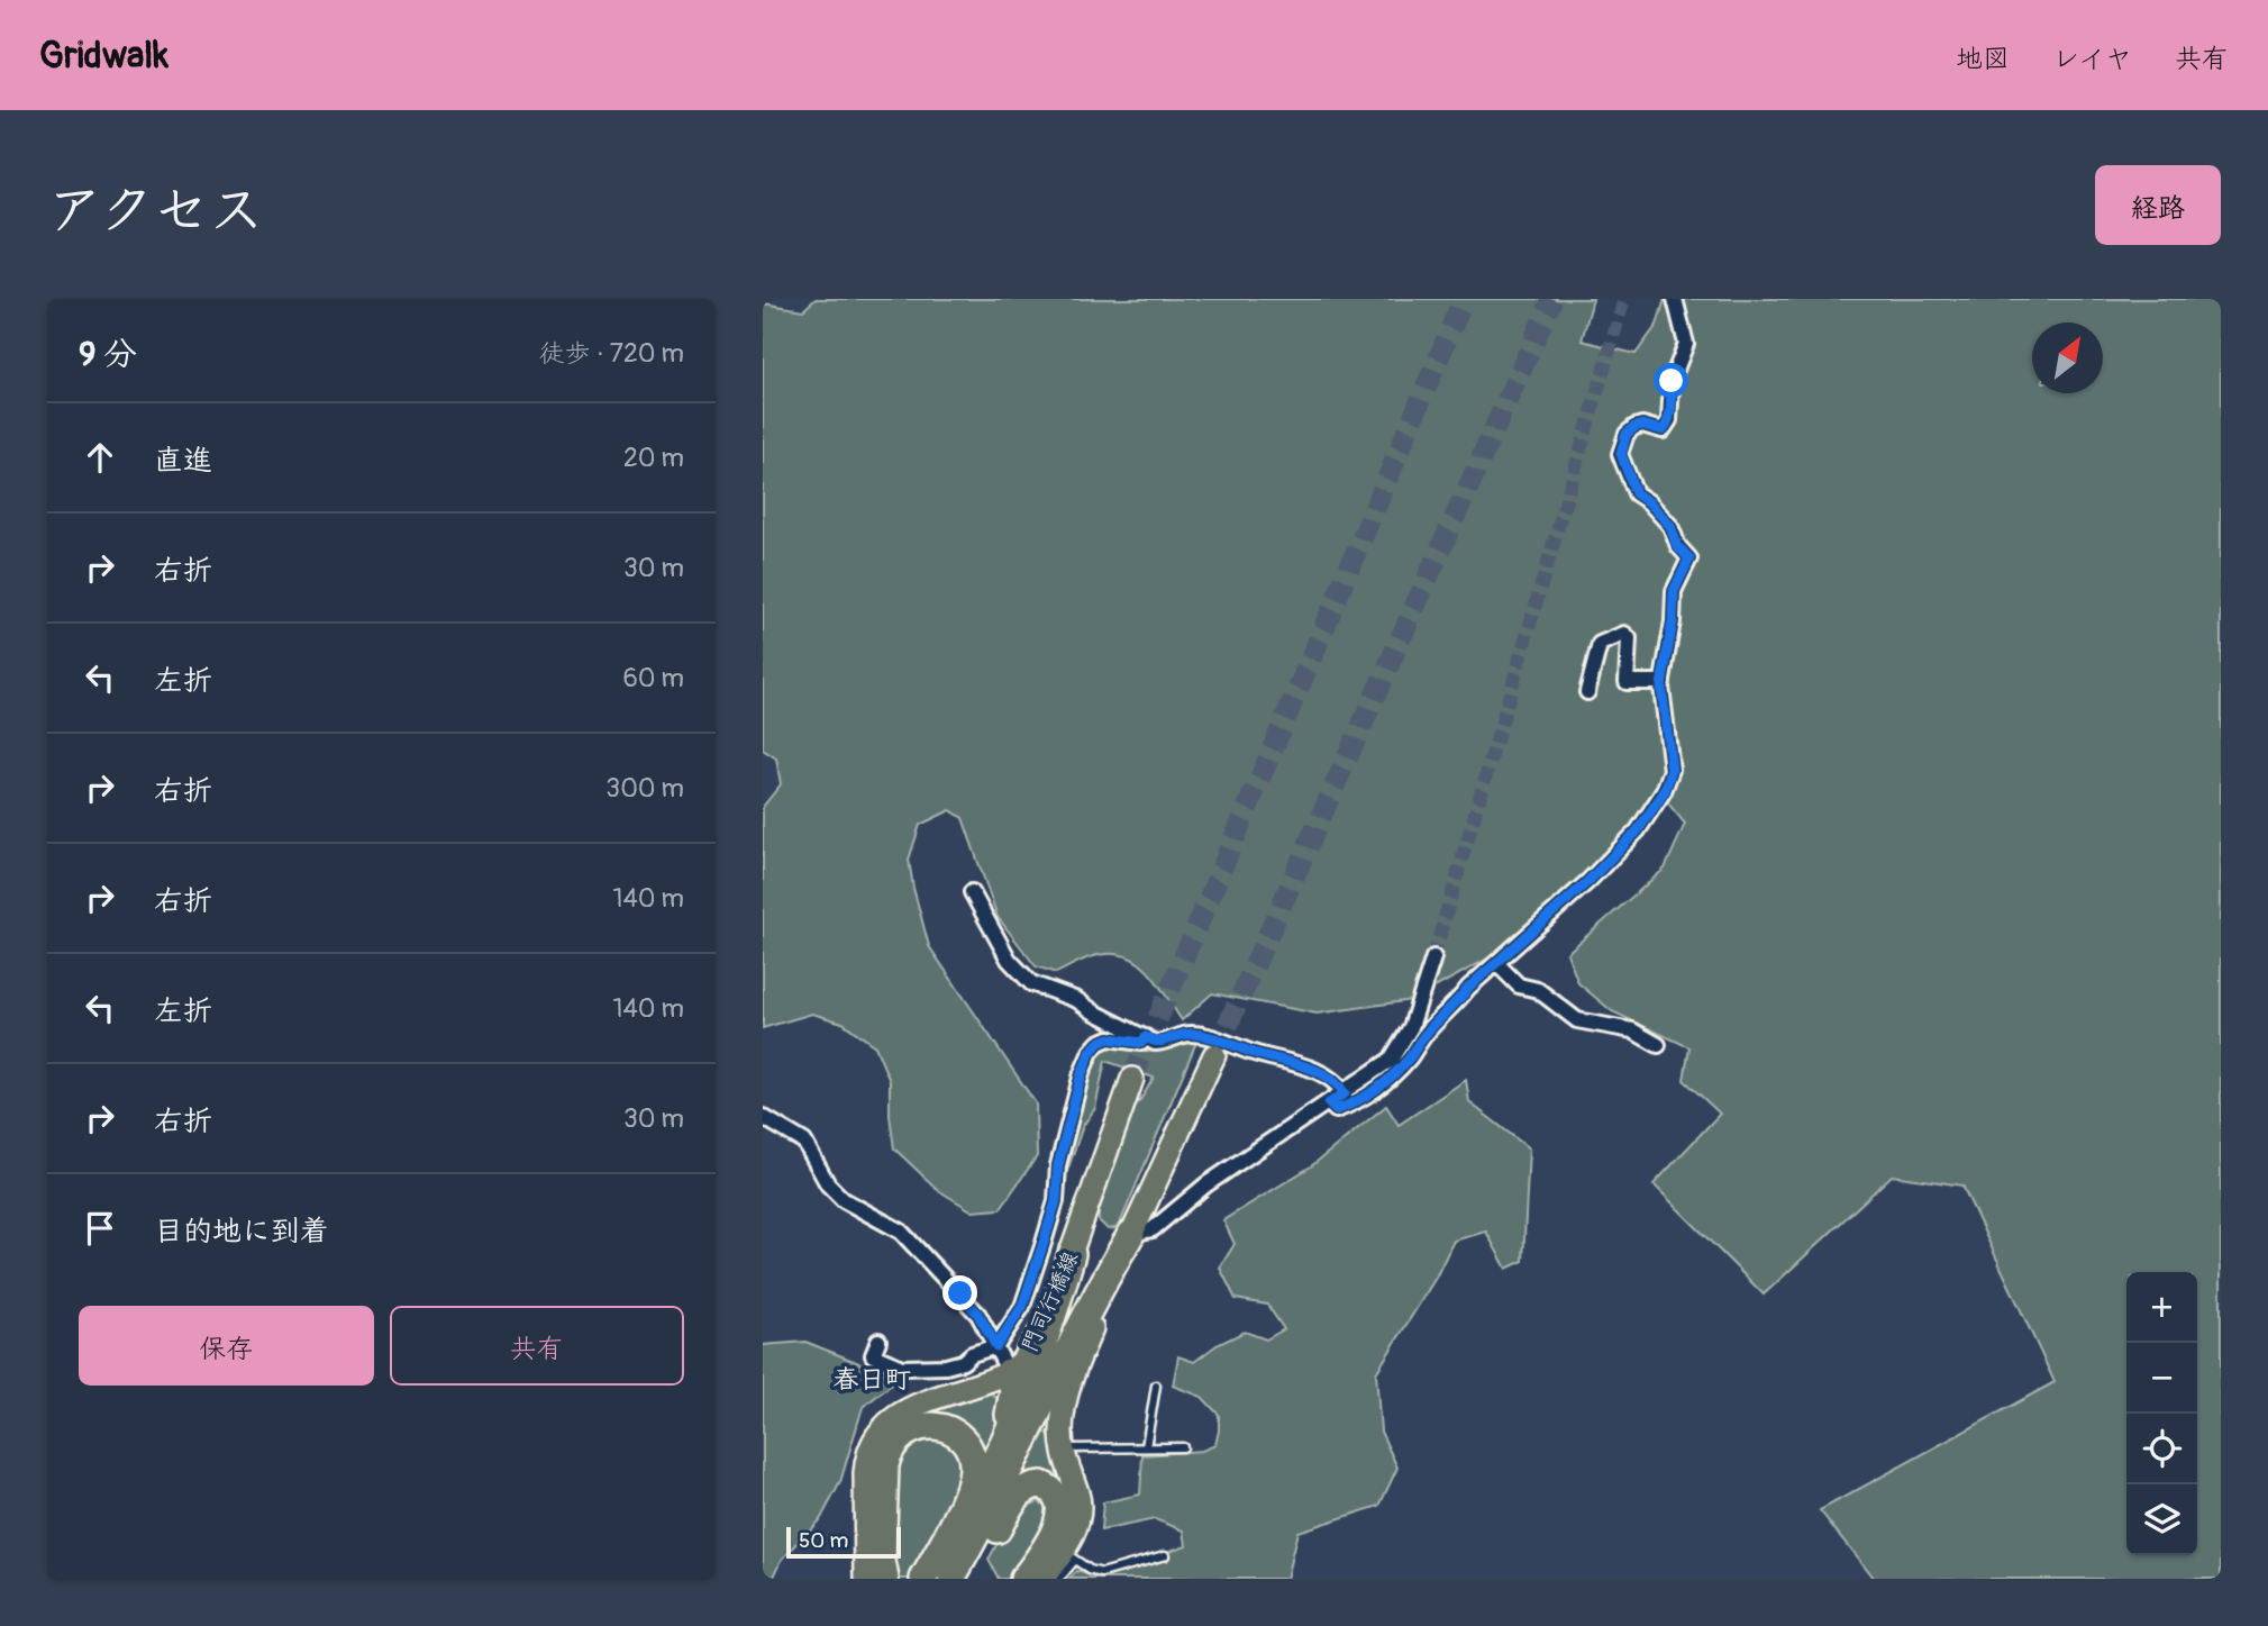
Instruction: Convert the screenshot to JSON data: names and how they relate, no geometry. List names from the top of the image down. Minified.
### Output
{"streets":{"main road":["門司行橋線"]},"districts":["春日町"],"scale_bar":"50 m","north":"top right","page":{"header":"Gridwalk","nav":["地図","レイヤ","共有"],"title":"アクセス","buttons":["経路",["保存","共有"]],"heading":["9 分","徒歩 · 720 m"],"list":[["直進","20 m"],["右折","30 m"],["左折","60 m"],["右折","300 m"],["右折","140 m"],["左折","140 m"],["右折","30 m"],"目的地に到着"],"map_buttons":["+","−"],"scale":"50 m"}}
